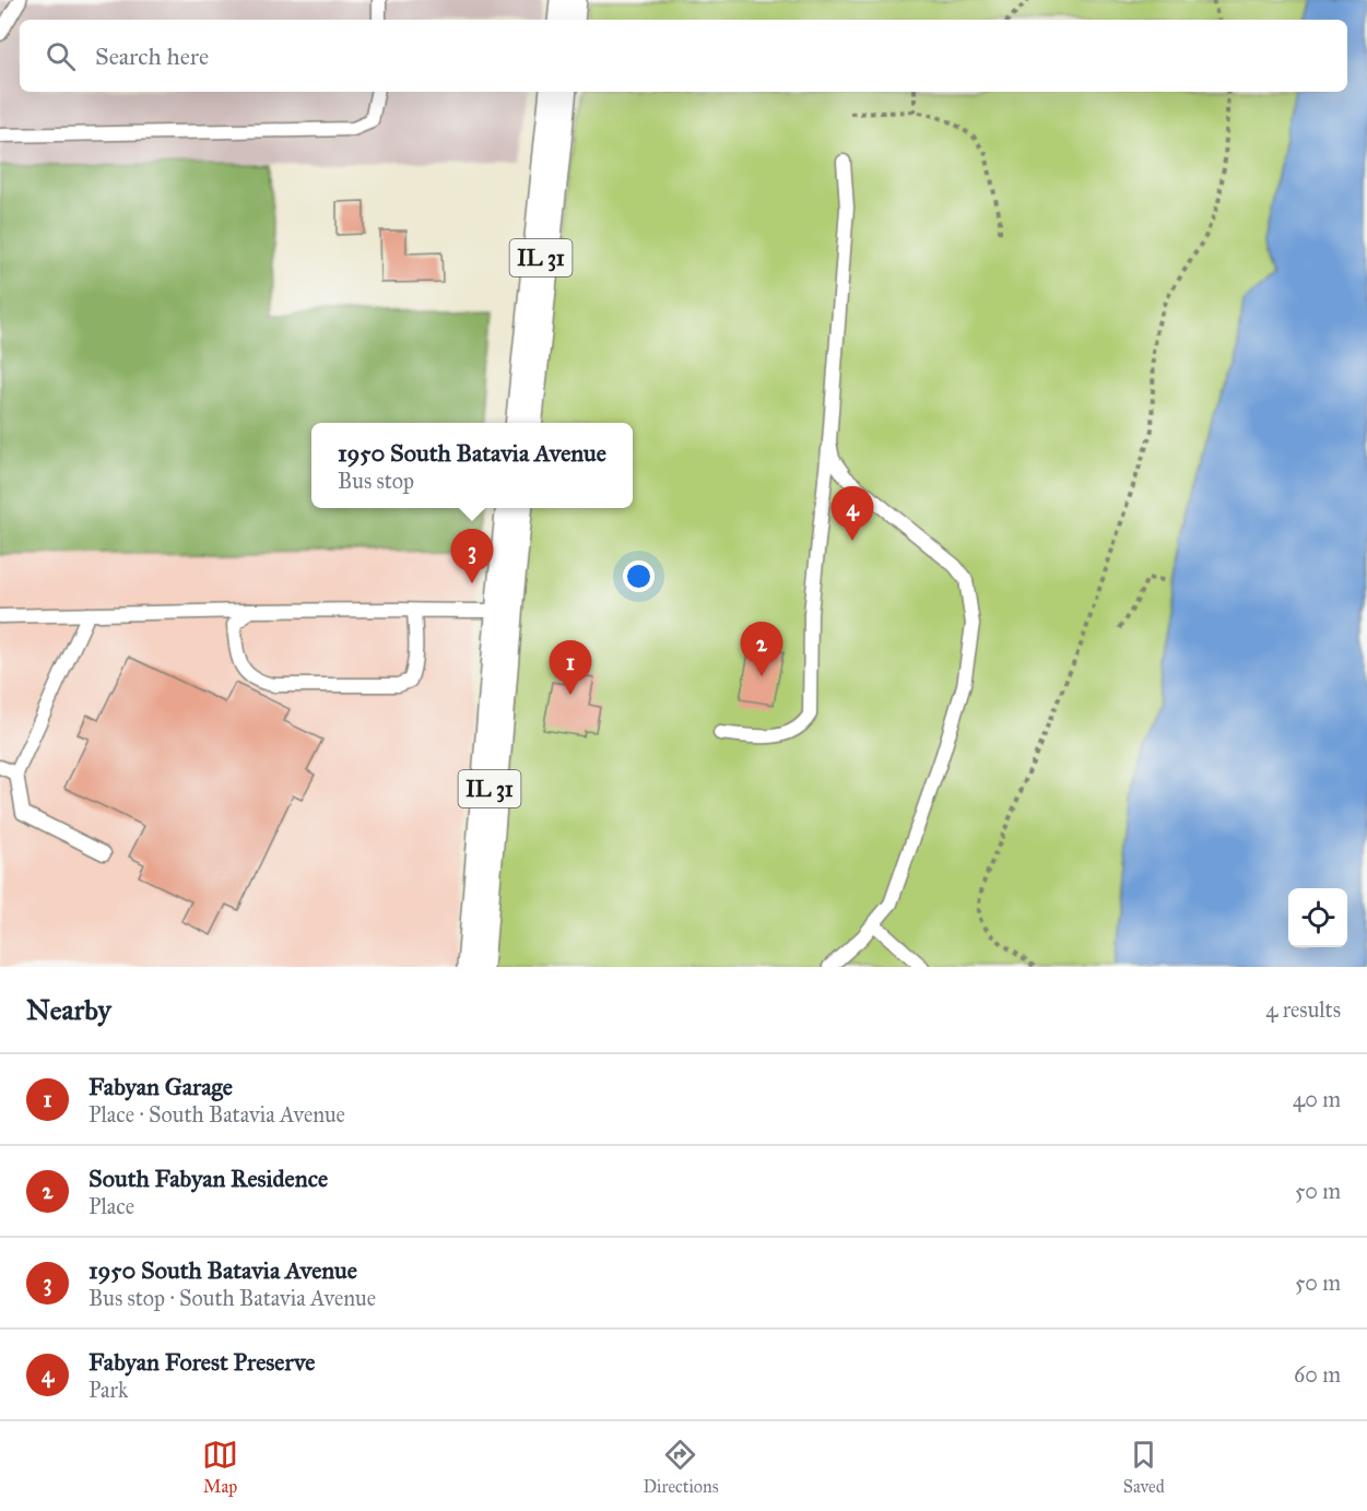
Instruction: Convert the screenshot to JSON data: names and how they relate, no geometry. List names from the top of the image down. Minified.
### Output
{"streets":{"main road":["IL 31"]},"page":{"search":"Search here","popup":["1950 South Batavia Avenue","Bus stop"],"pins":["4","3","2","1"],"heading":["Nearby","4 results"],"list":[{"mark":"1","name":"Fabyan Garage","note":"Place · South Batavia Avenue","value":"40 m"},{"mark":"2","name":"South Fabyan Residence","note":"Place","value":"50 m"},{"mark":"3","name":"1950 South Batavia Avenue","note":"Bus stop · South Batavia Avenue","value":"50 m"},{"mark":"4","name":"Fabyan Forest Preserve","note":"Park","value":"60 m"}],"nav":["Map","Directions","Saved"]}}
